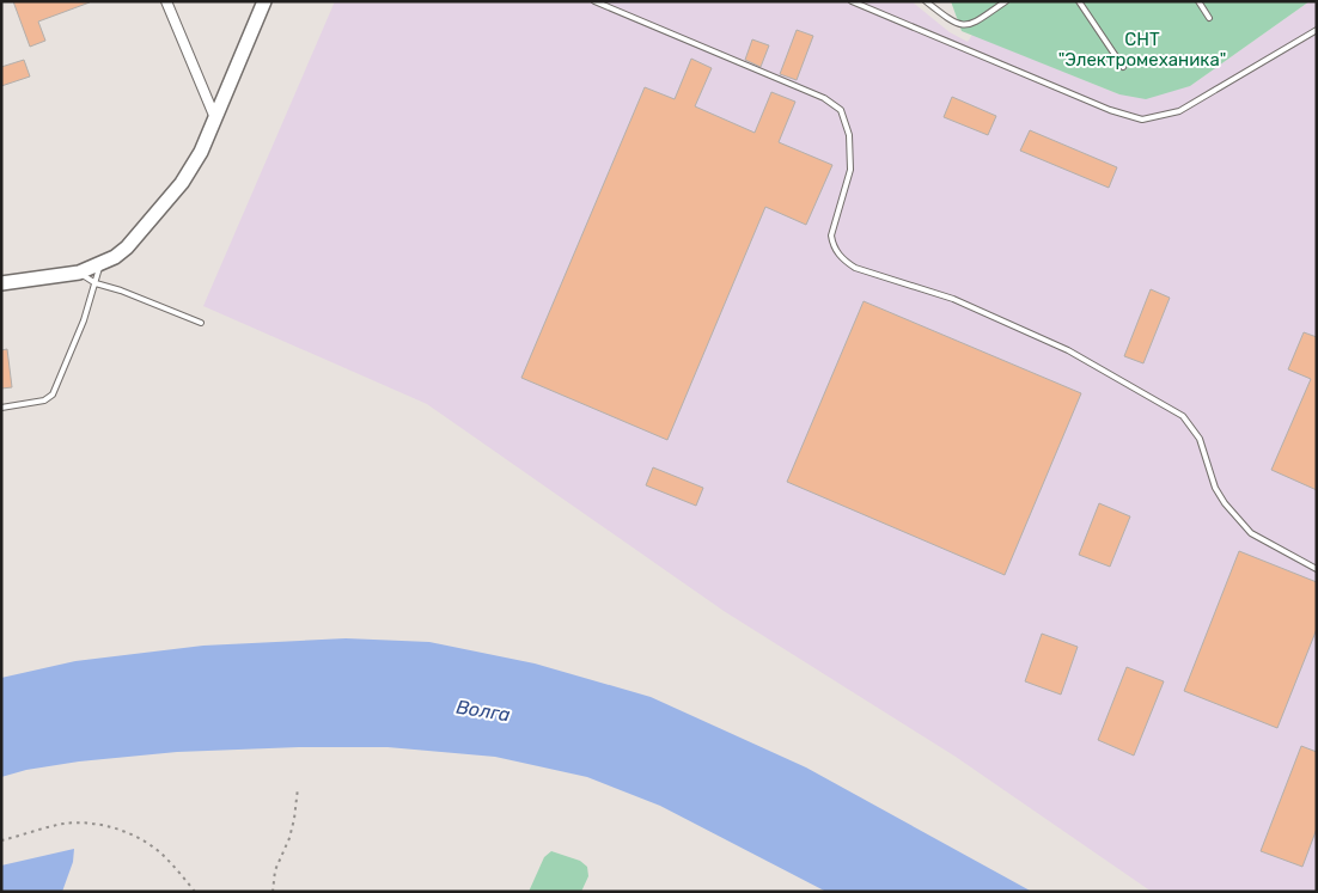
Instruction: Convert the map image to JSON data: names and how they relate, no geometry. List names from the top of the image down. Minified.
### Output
{"water":["Волга"],"parks":["СНТ \"Электромеханика\""]}
